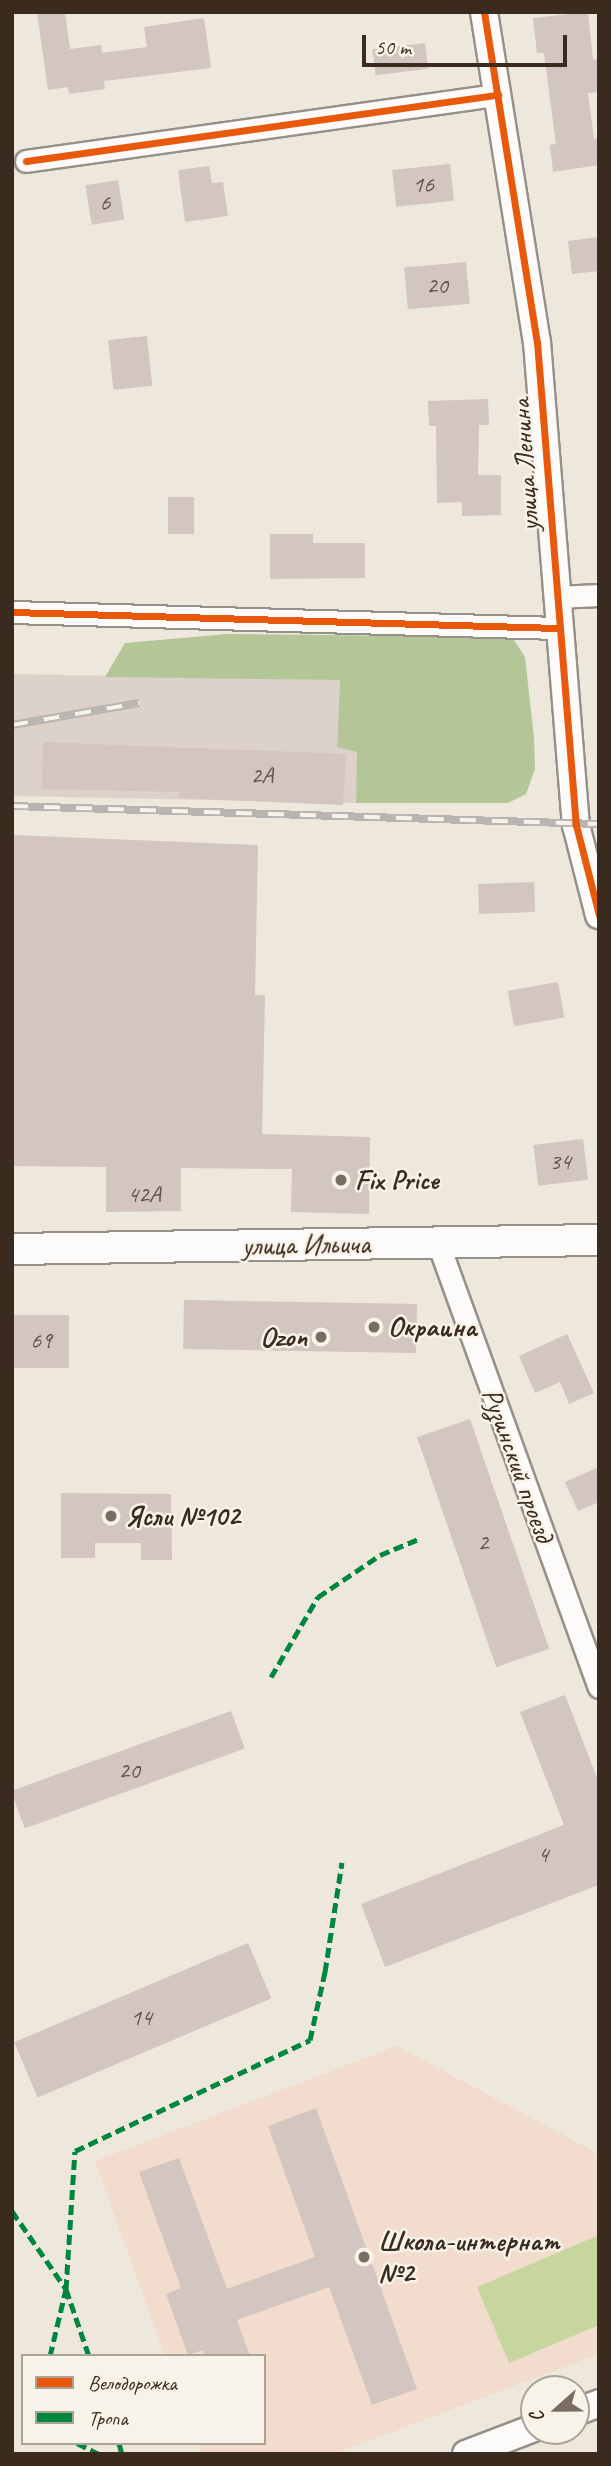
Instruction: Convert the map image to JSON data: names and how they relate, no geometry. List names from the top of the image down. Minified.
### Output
{"streets":{"main road":["улица Ильича"],"street":["улица Ленина","Рузинский проезд"]},"crossings":[["улица Ильича","Рузинский проезд"]],"places":["Fix Price","Окраина","Ozon","Ясли №102","Школа-интернат №2"],"house_numbers":["16","6","20","2А","34","42А","69","2","20","4","14"],"legend":["Велодорожка","Тропа"],"scale_bar":"50 m","north":"left"}
